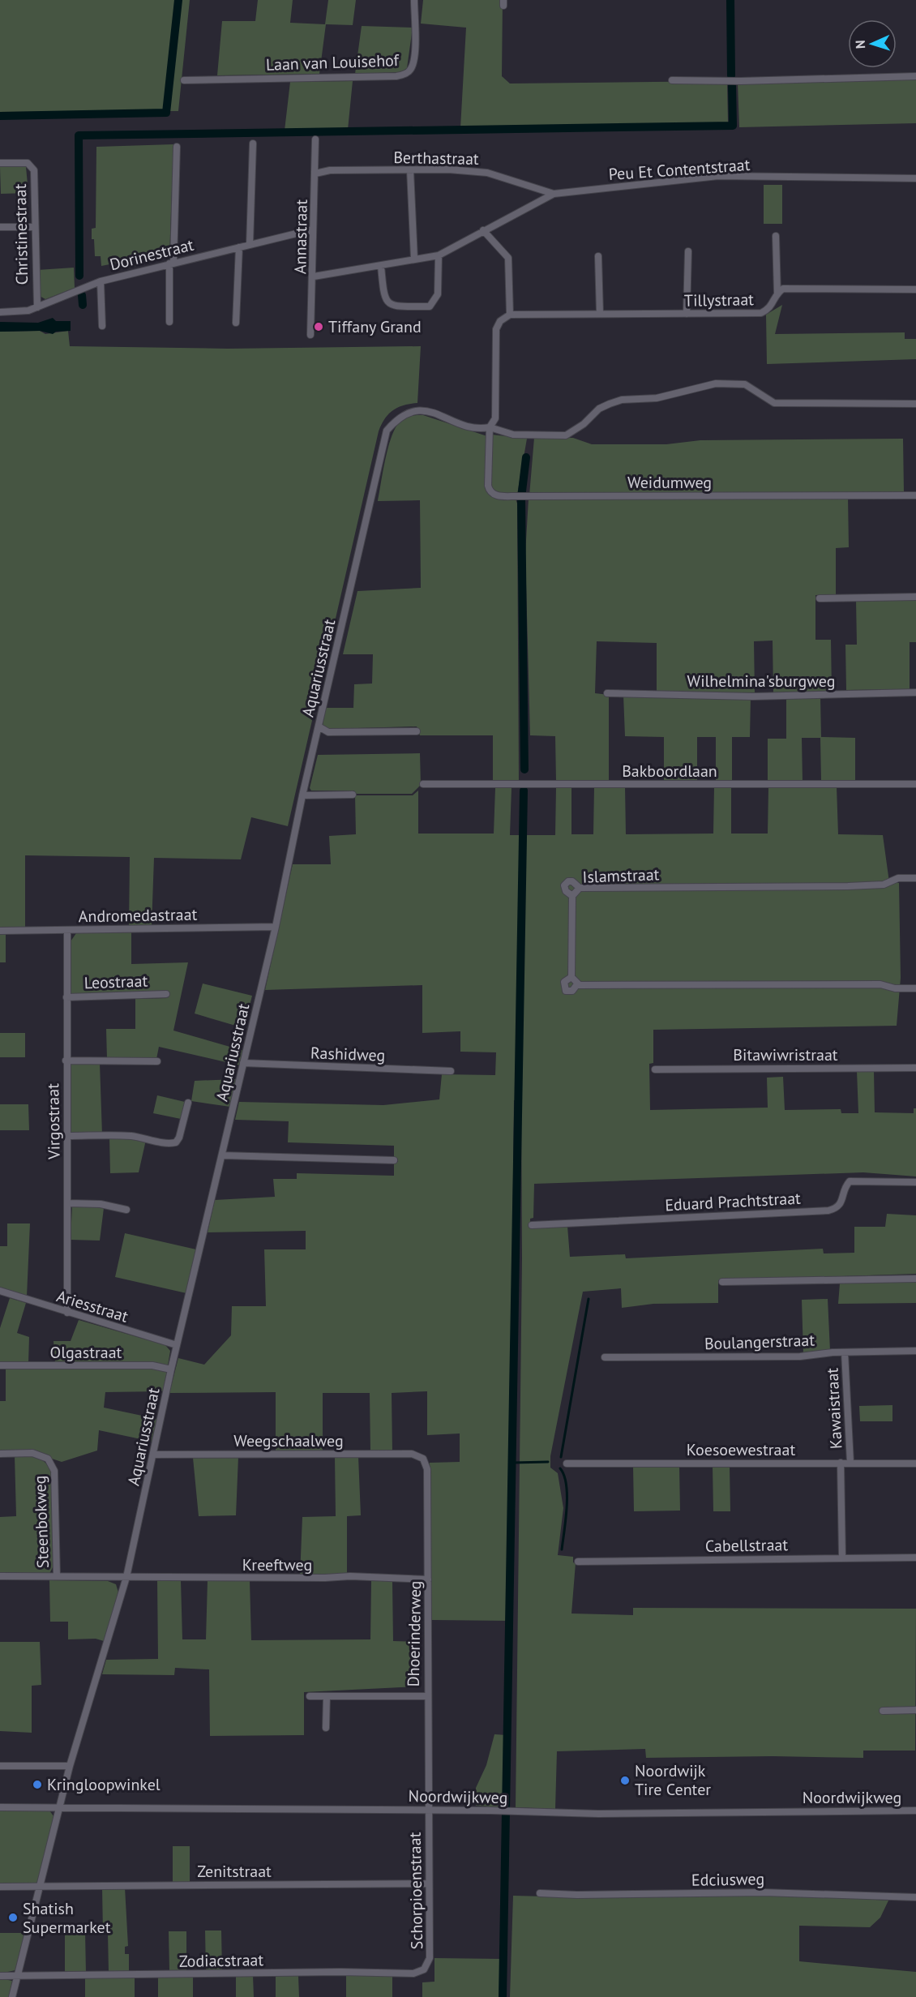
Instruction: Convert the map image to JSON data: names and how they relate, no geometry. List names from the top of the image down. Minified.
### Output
{"streets":{"street":["Laan van Louisehof","Berthastraat","Peu Et Contentstraat","Christinestraat","Annastraat","Dorinestraat","Tillystraat","Weidumweg","Aquariusstraat","Wilhelmina'sburgweg","Bakboordlaan","Islamstraat","Andromedastraat","Leostraat","Rashidweg","Bitawiwristraat","Virgostraat","Eduard Prachtstraat","Ariesstraat","Boulangerstraat","Olgastraat","Kawaistraat","Weegschaalweg","Koesoewestraat","Steenbokweg","Cabellstraat","Kreeftweg","Dhoerinderweg","Noordwijkweg","Zenitstraat","Edciusweg","Schorpioenstraat","Zodiacstraat"]},"crossings":[["Berthastraat","Peu Et Contentstraat"],["Berthastraat","Annastraat"],["Christinestraat","Dorinestraat"],["Annastraat","Dorinestraat"],["Weidumweg","Aquariusstraat"],["Aquariusstraat","Andromedastraat"],["Aquariusstraat","Rashidweg"],["Aquariusstraat","Ariesstraat"],["Aquariusstraat","Olgastraat"],["Aquariusstraat","Weegschaalweg"],["Aquariusstraat","Kreeftweg"],["Aquariusstraat","Noordwijkweg"],["Aquariusstraat","Zenitstraat"],["Aquariusstraat","Zodiacstraat"],["Andromedastraat","Virgostraat"],["Leostraat","Virgostraat"],["Virgostraat","Ariesstraat"],["Boulangerstraat","Kawaistraat"],["Kawaistraat","Koesoewestraat"],["Weegschaalweg","Dhoerinderweg"],["Steenbokweg","Kreeftweg"],["Kreeftweg","Dhoerinderweg"],["Dhoerinderweg","Noordwijkweg"],["Dhoerinderweg","Schorpioenstraat"],["Noordwijkweg","Schorpioenstraat"],["Zenitstraat","Schorpioenstraat"],["Schorpioenstraat","Zodiacstraat"]],"places":["Tiffany Grand","Noordwijk Tire Center","Kringloopwinkel","Shatish Supermarket"],"north":"left"}
